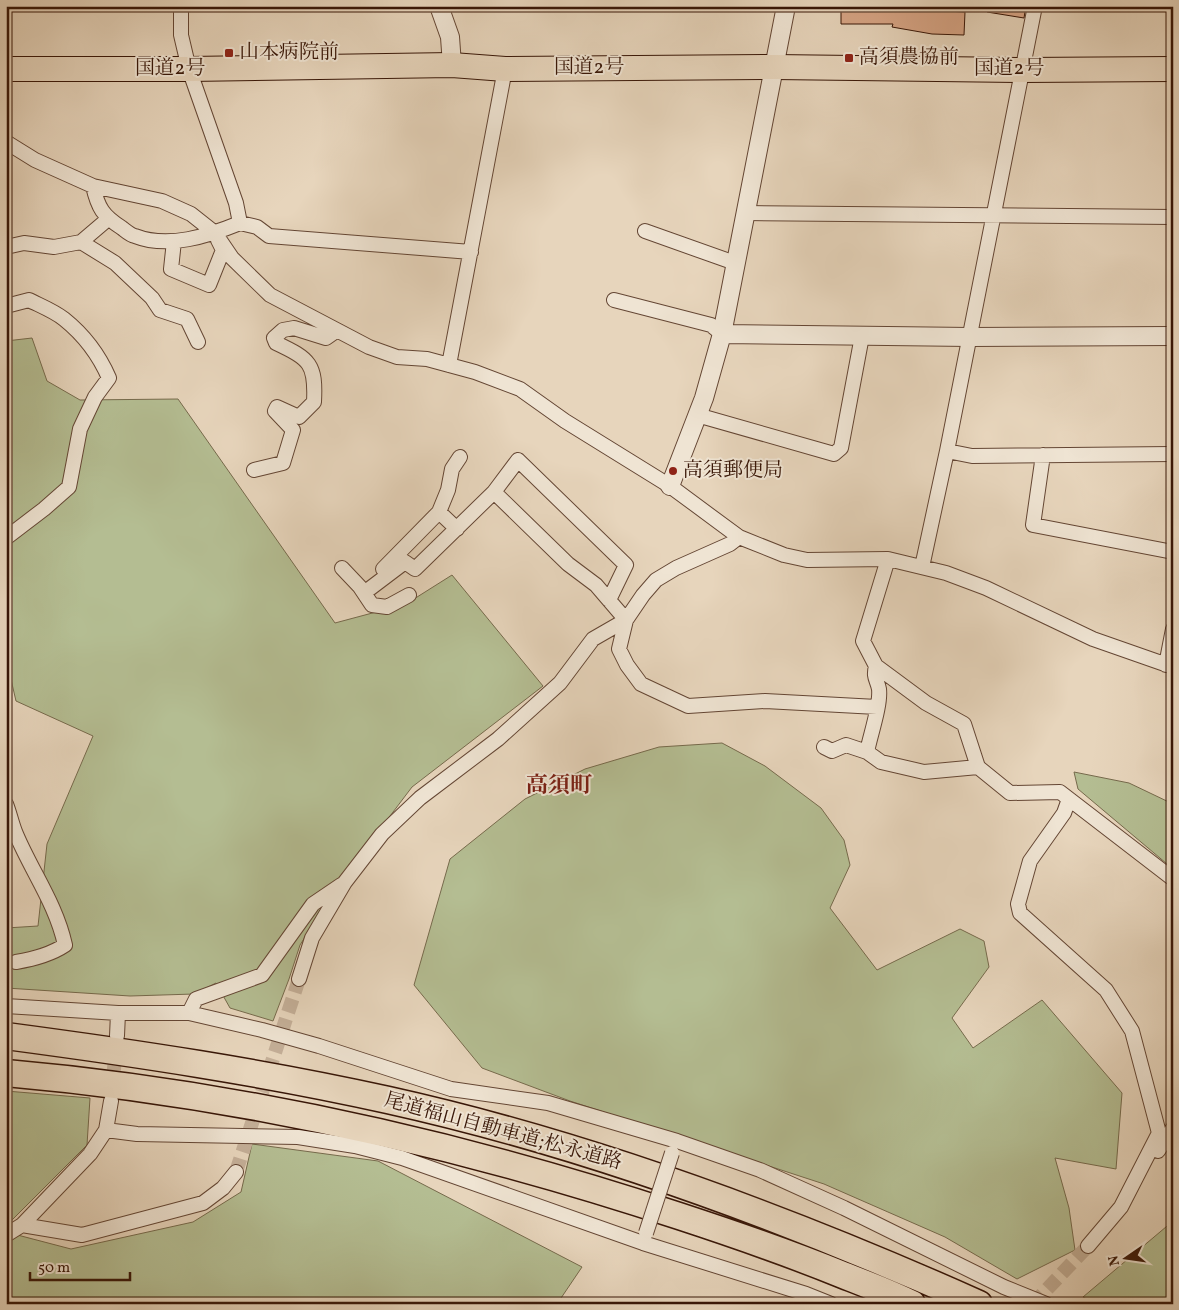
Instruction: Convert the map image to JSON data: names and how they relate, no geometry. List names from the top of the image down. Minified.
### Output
{"streets":{"highway":["国道2号","尾道福山自動車道;松永道路"]},"districts":["高須町"],"places":{"transit":["山本病院前","高須農協前"],"other":["高須郵便局"]},"scale_bar":"50 m","north":"left"}
